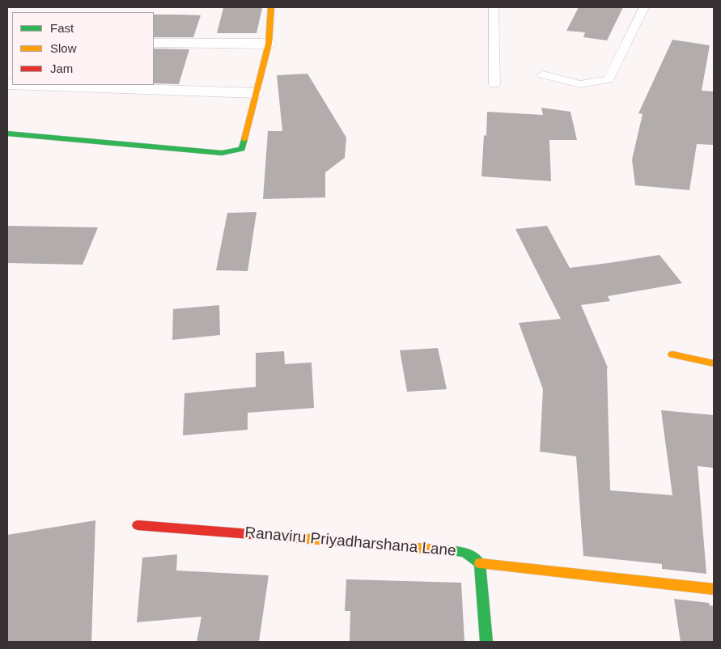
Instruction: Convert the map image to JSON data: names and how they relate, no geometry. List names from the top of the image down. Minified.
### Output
{"streets":{"street":["Ranaviru Priyadharshana Lane"]},"legend":["Fast","Slow","Jam"]}
